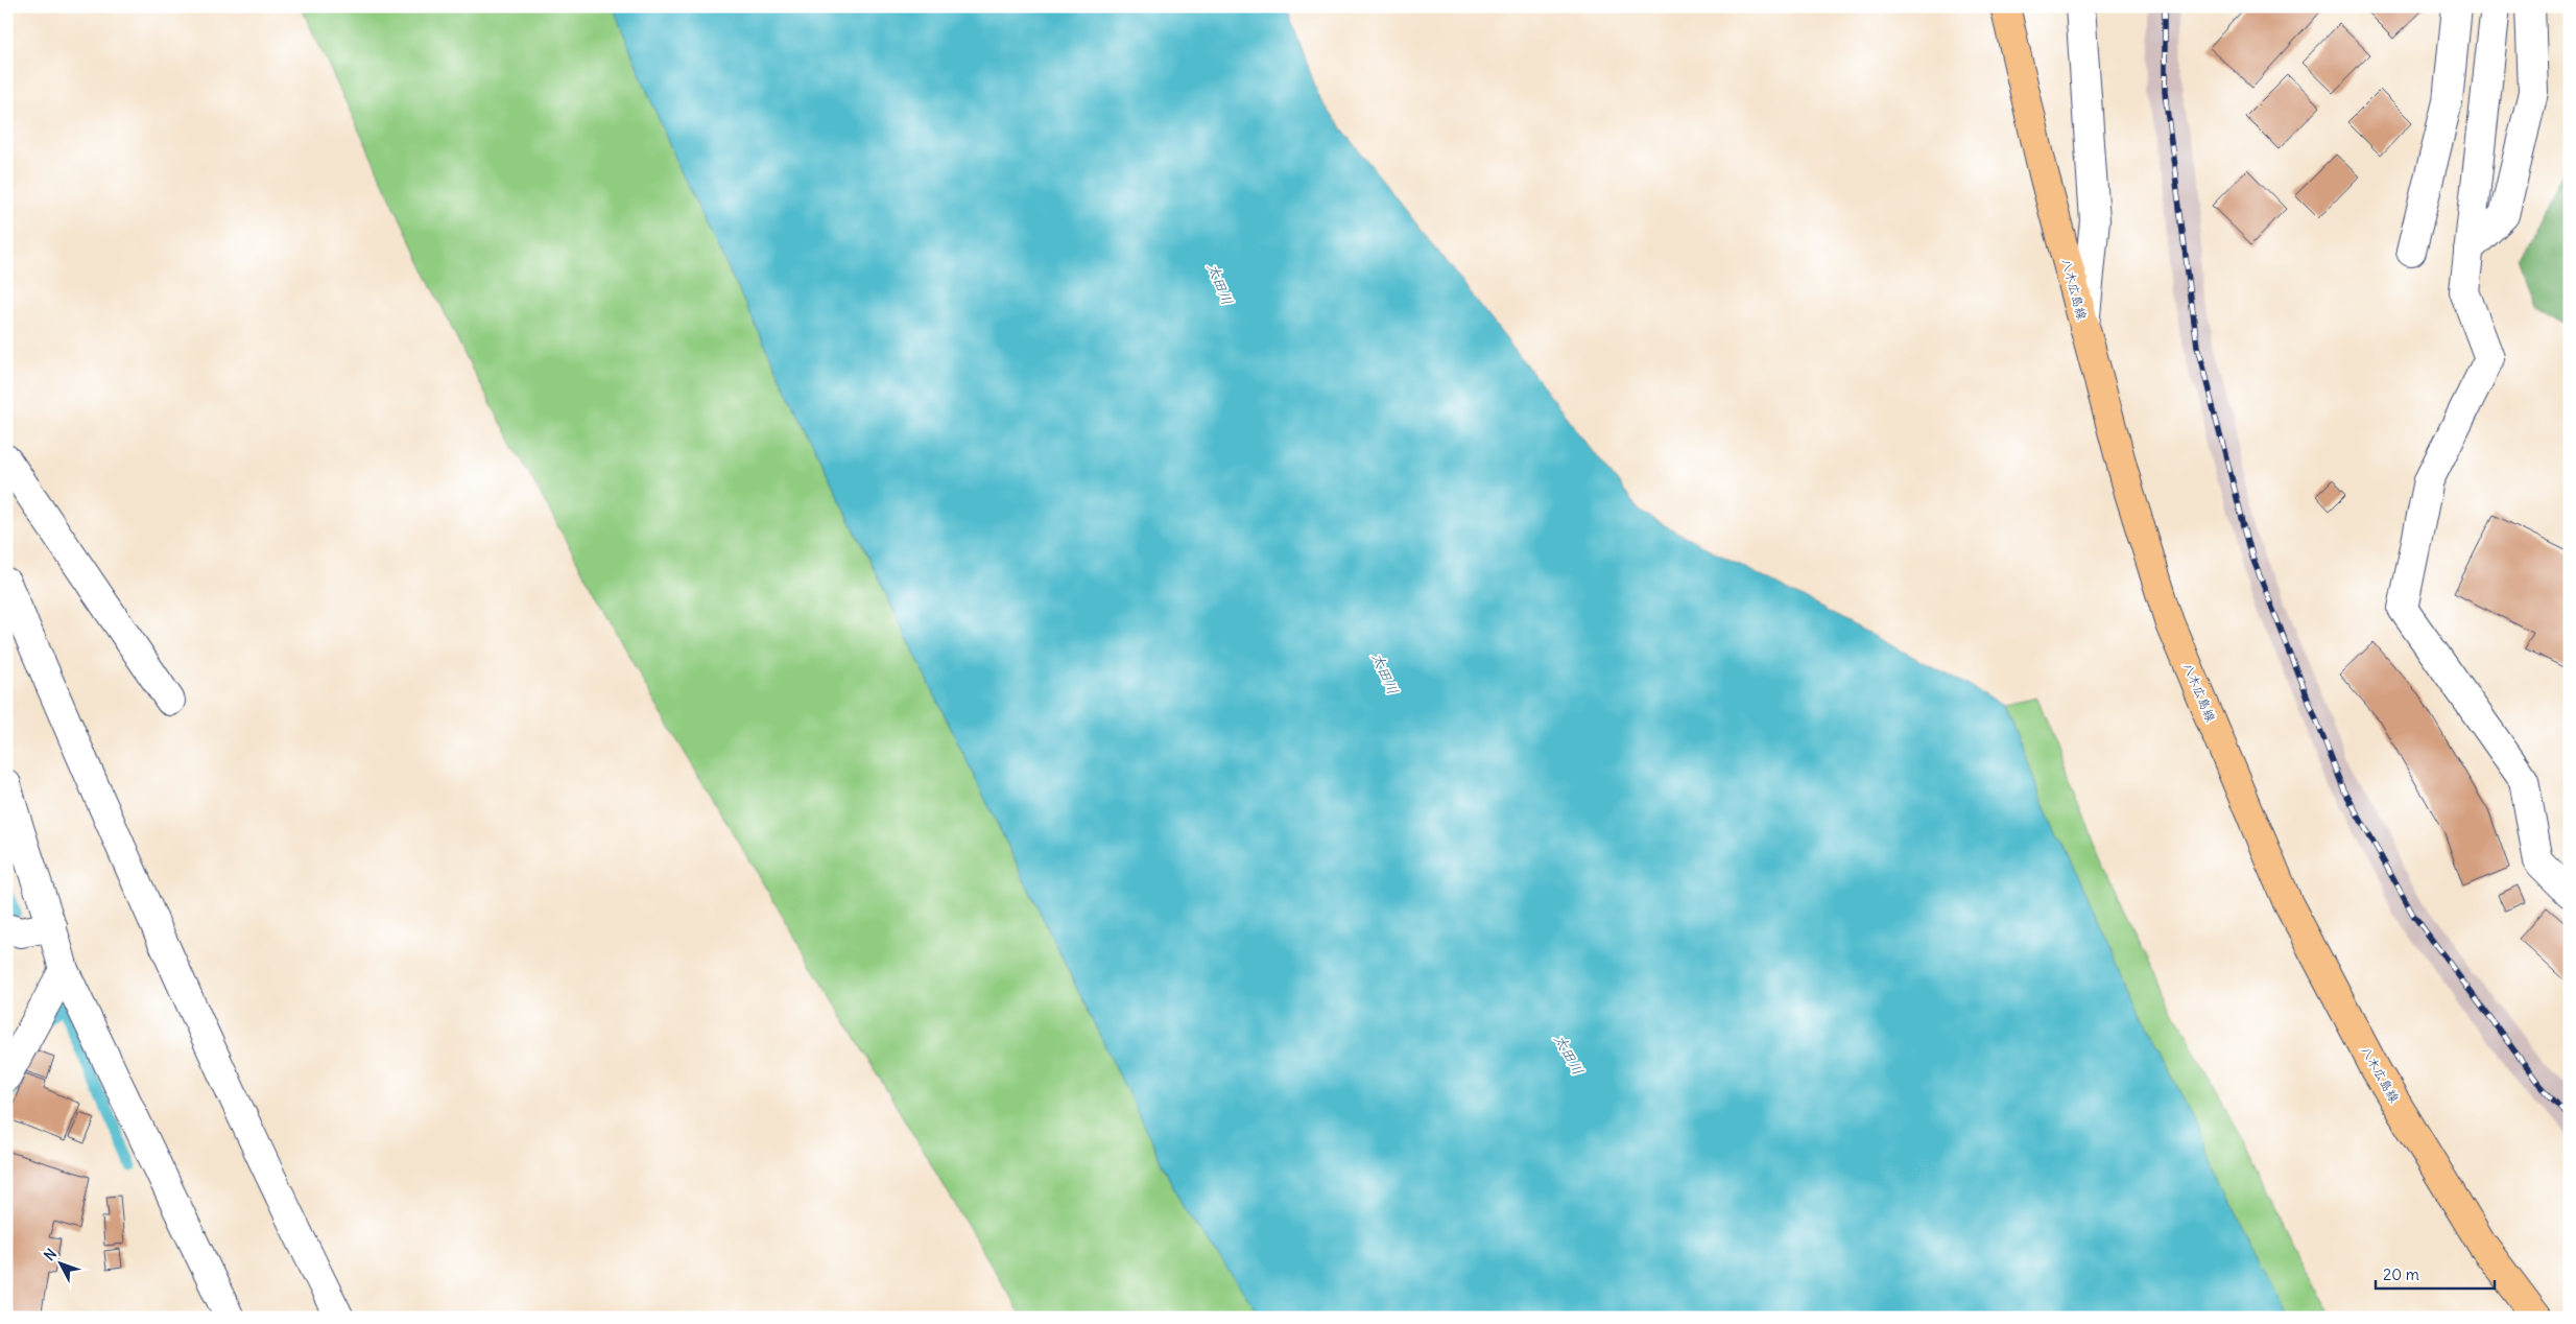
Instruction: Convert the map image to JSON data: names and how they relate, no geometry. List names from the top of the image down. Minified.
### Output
{"streets":{"main road":["八木広島線"]},"water":["太田川"],"scale_bar":"20 m","north":"top left"}
